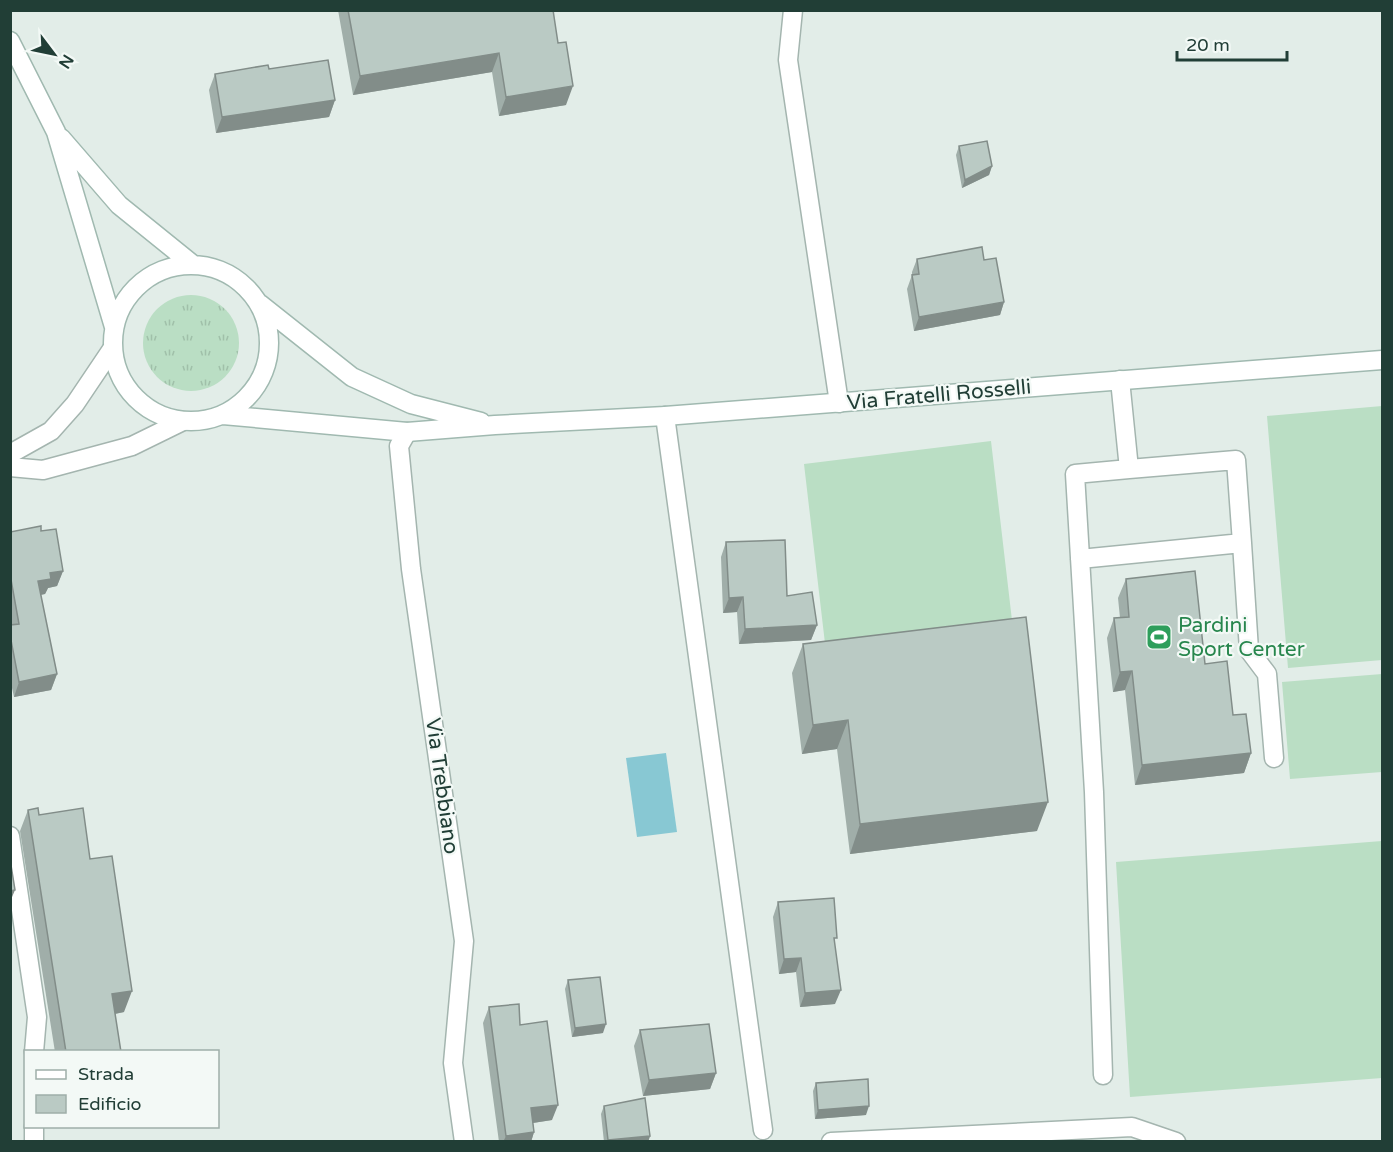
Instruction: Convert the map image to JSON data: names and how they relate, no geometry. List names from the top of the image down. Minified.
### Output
{"streets":{"street":["Via Fratelli Rosselli","Via Trebbiano"]},"crossings":[["Via Fratelli Rosselli","Via Trebbiano"]],"places":{"sports":["Pardini Sport Center"]},"legend":["Strada","Edificio"],"scale_bar":"20 m","north":"bottom right"}
